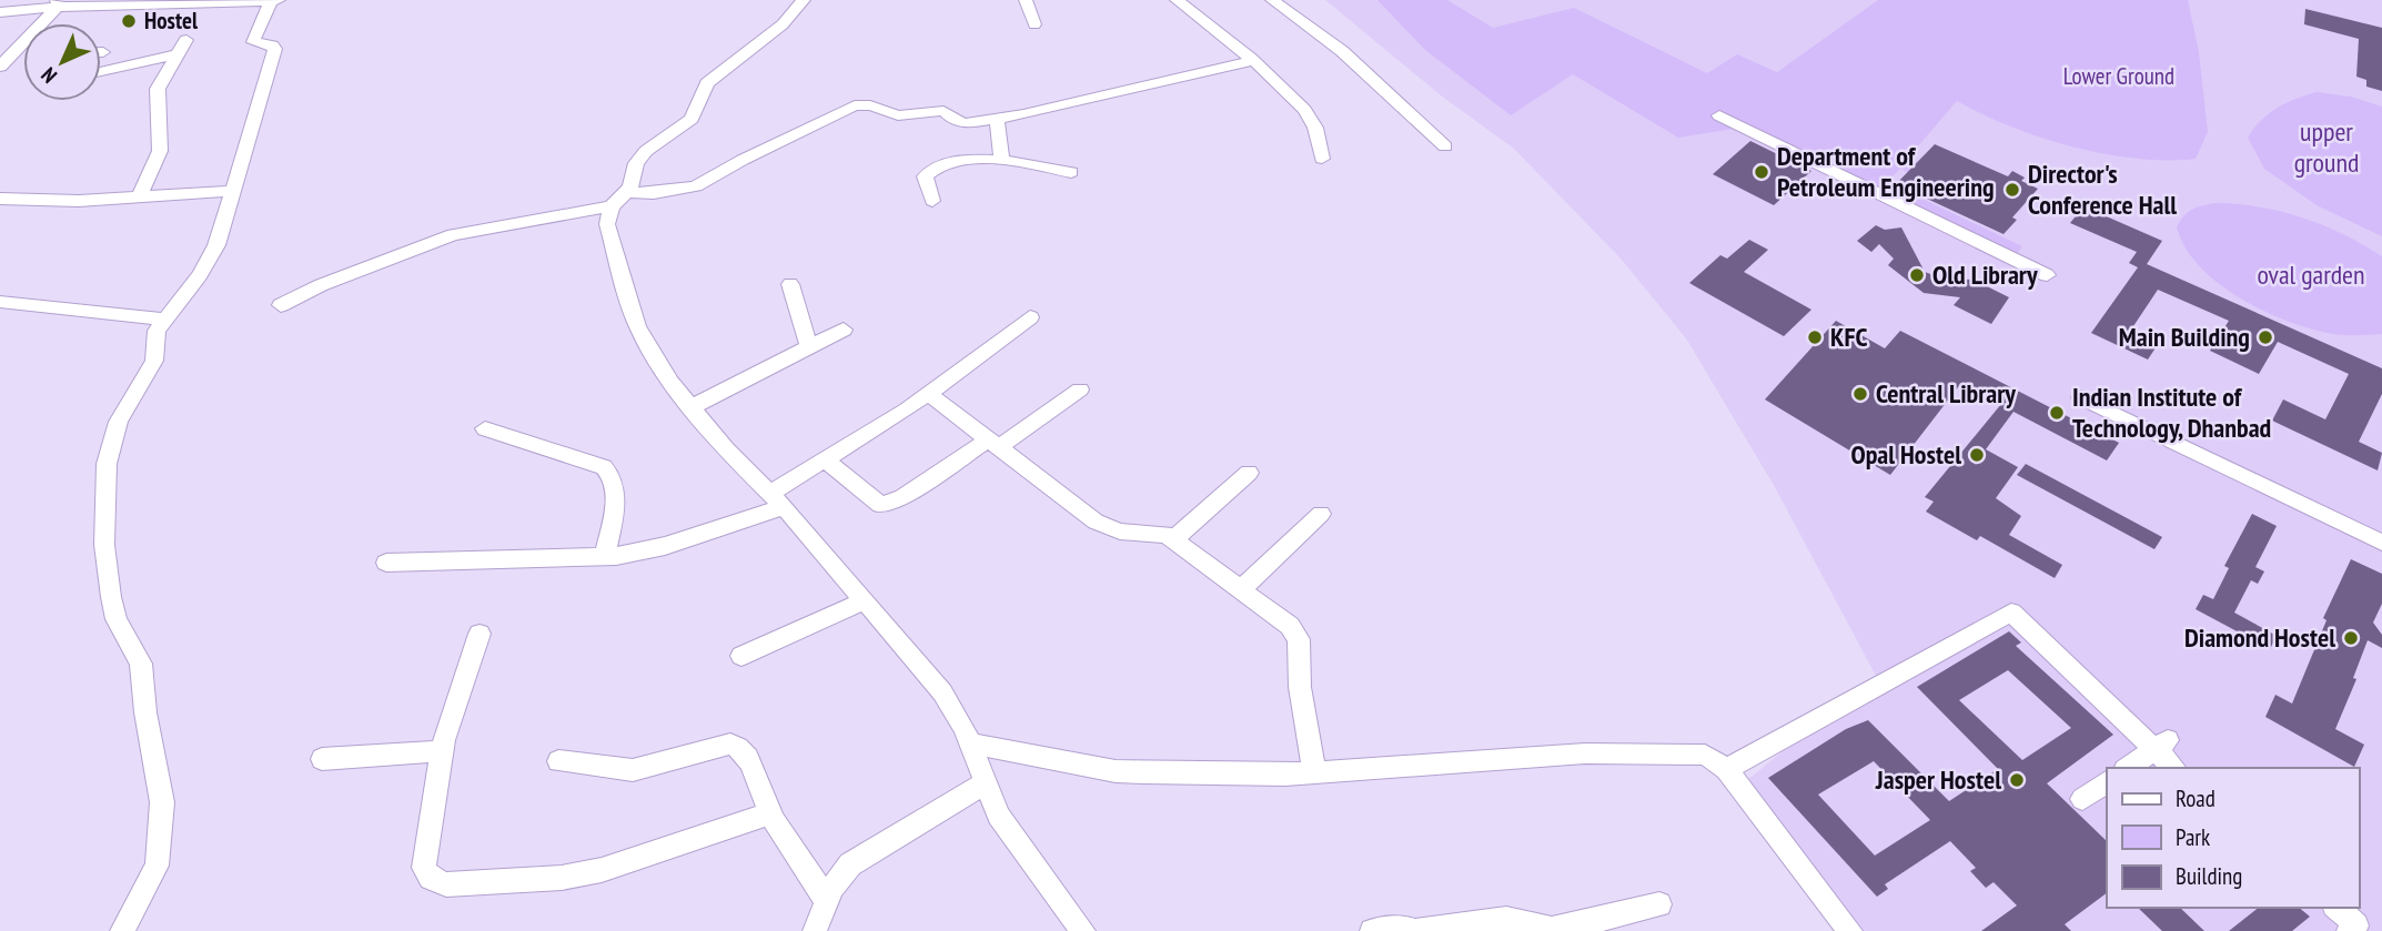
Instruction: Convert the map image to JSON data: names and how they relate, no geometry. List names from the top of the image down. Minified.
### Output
{"parks":["Lower Ground","upper ground","oval garden"],"places":["Hostel","Department of Petroleum Engineering","Director's Conference Hall","Old Library","KFC","Main Building","Central Library","Indian Institute of Technology, Dhanbad","Opal Hostel","Diamond Hostel","Jasper Hostel"],"legend":["Road","Park","Building"],"north":"bottom left"}
